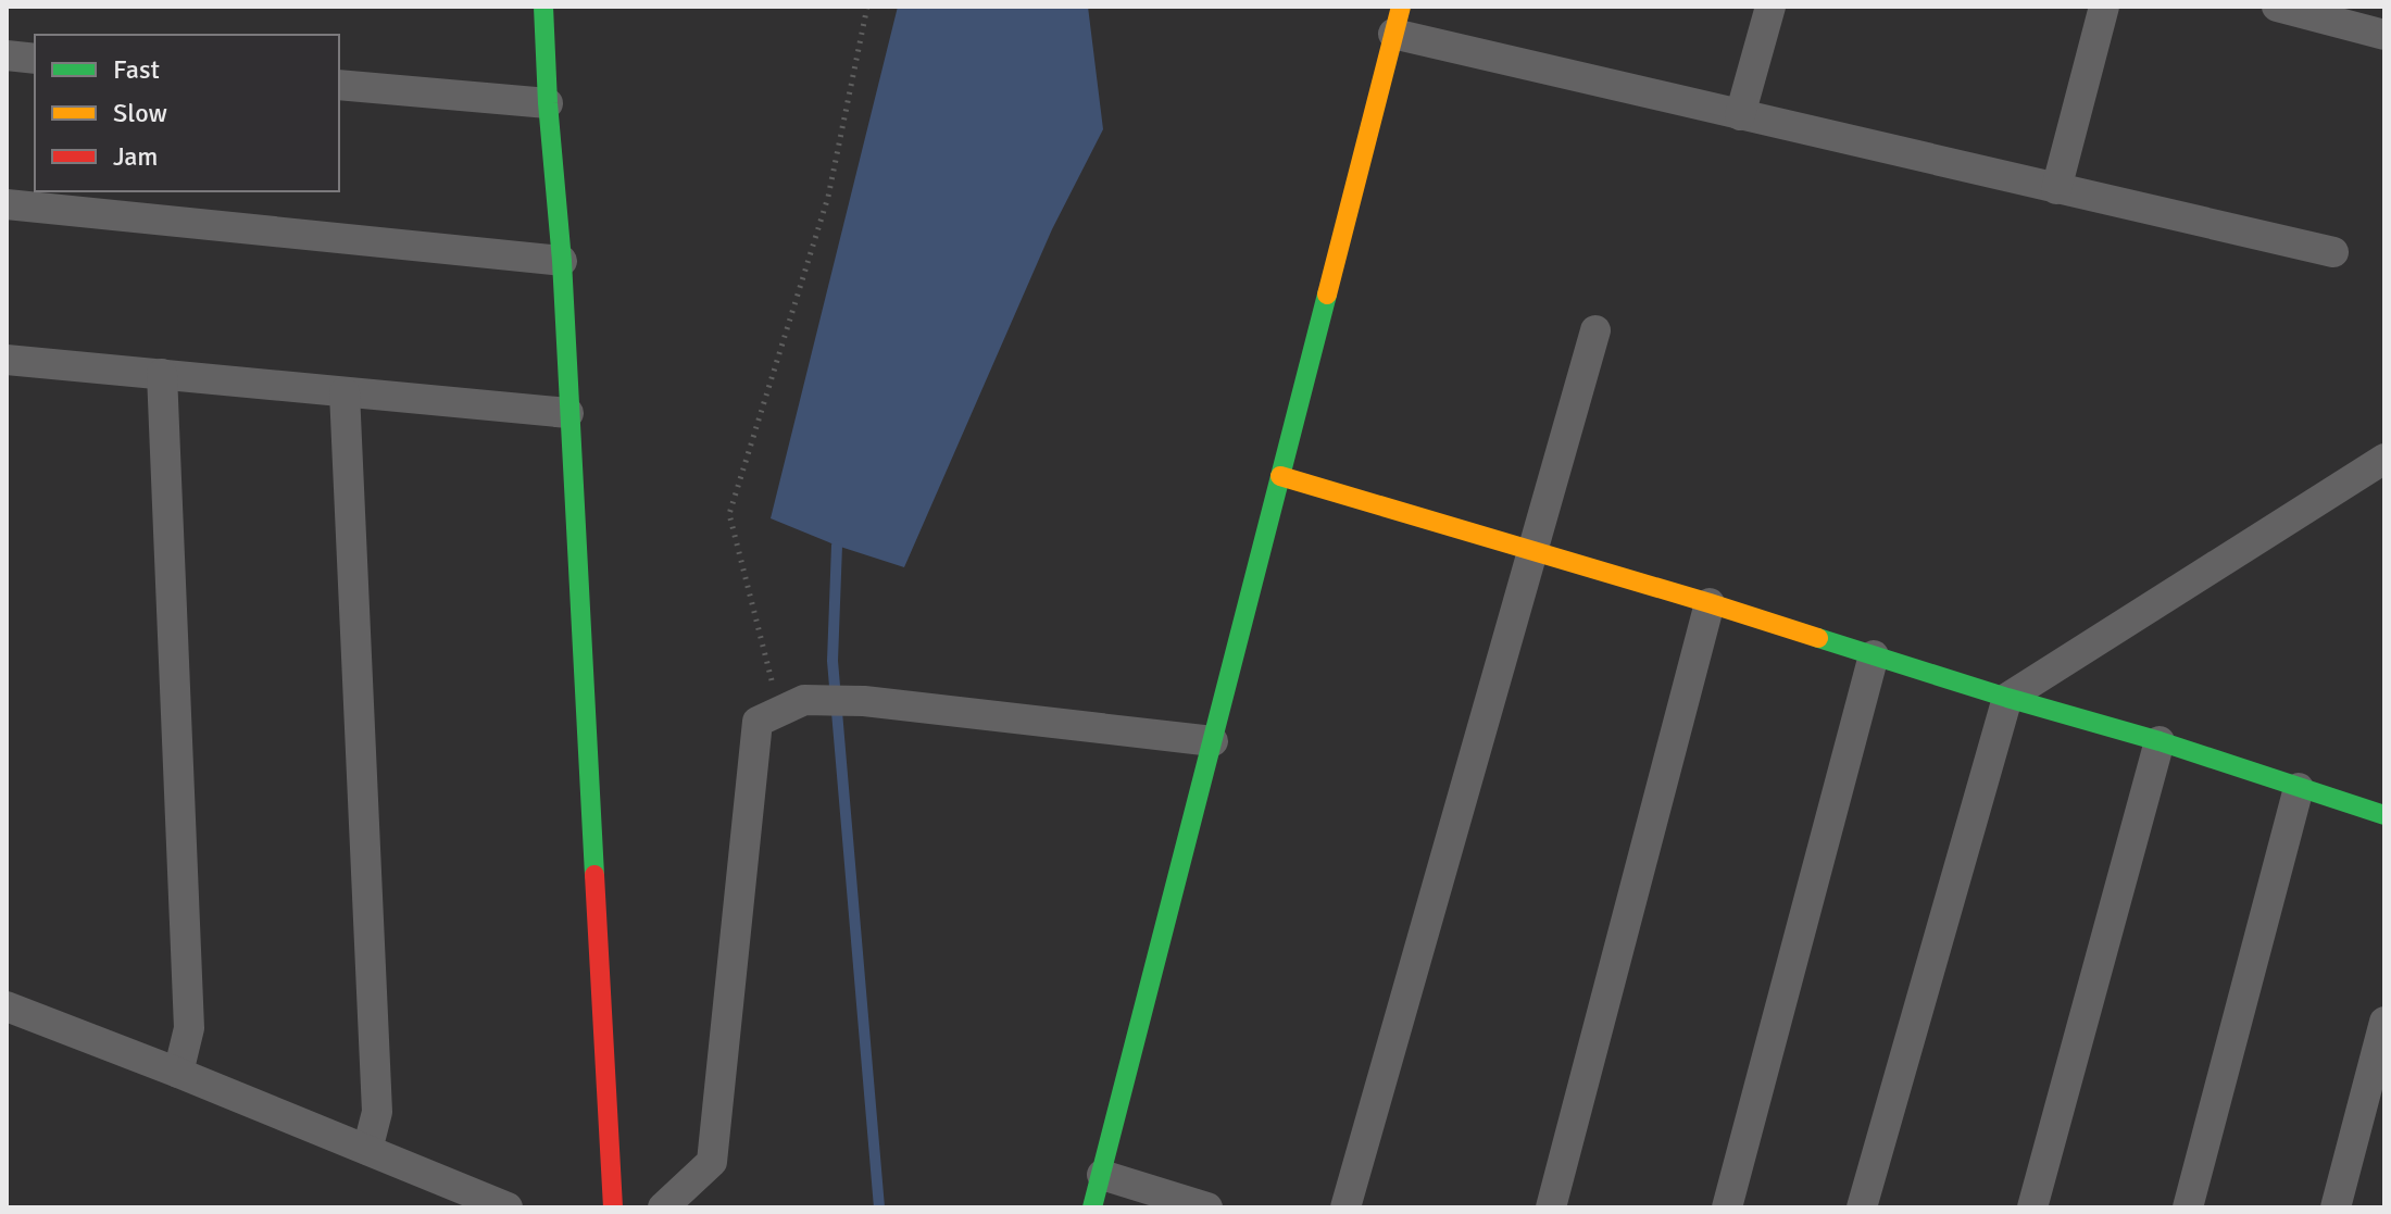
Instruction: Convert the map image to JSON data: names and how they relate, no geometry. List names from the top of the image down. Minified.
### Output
{"legend":["Fast","Slow","Jam"]}
